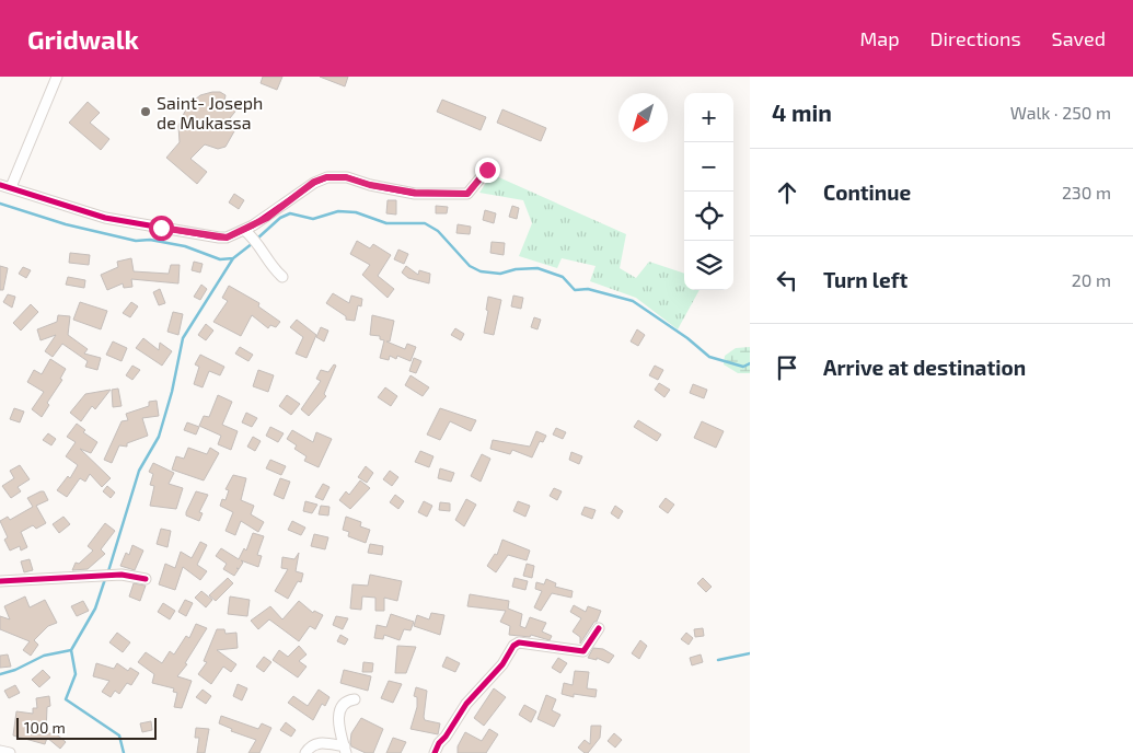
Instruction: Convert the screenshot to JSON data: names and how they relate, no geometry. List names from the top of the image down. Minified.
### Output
{"places":["Saint- Joseph de Mukassa"],"scale_bar":"100 m","north":"bottom left","page":{"header":"Gridwalk","nav":["Map","Directions","Saved"],"heading":["4 min","Walk · 250 m"],"map_buttons":["+","−"],"list":[["Continue","230 m"],["Turn left","20 m"],"Arrive at destination"],"scale":"100 m"}}
